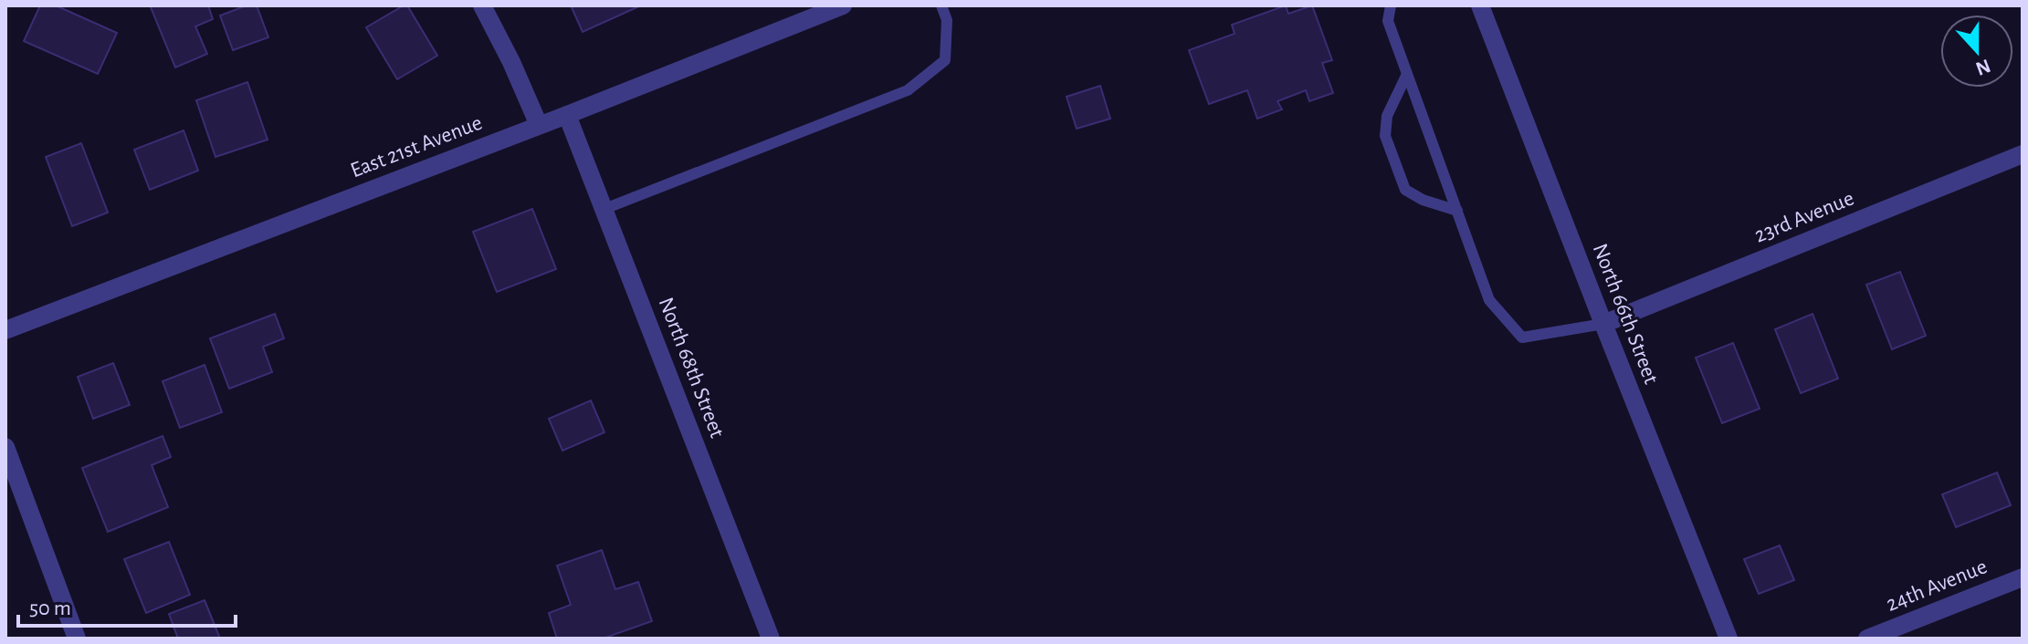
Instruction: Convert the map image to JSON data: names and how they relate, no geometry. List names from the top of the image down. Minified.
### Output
{"streets":{"street":["East 21st Avenue","23rd Avenue","North 66th Street","North 68th Street","24th Avenue"]},"crossings":[["East 21st Avenue","North 68th Street"],["23rd Avenue","North 66th Street"]],"scale_bar":"50 m","north":"bottom"}
